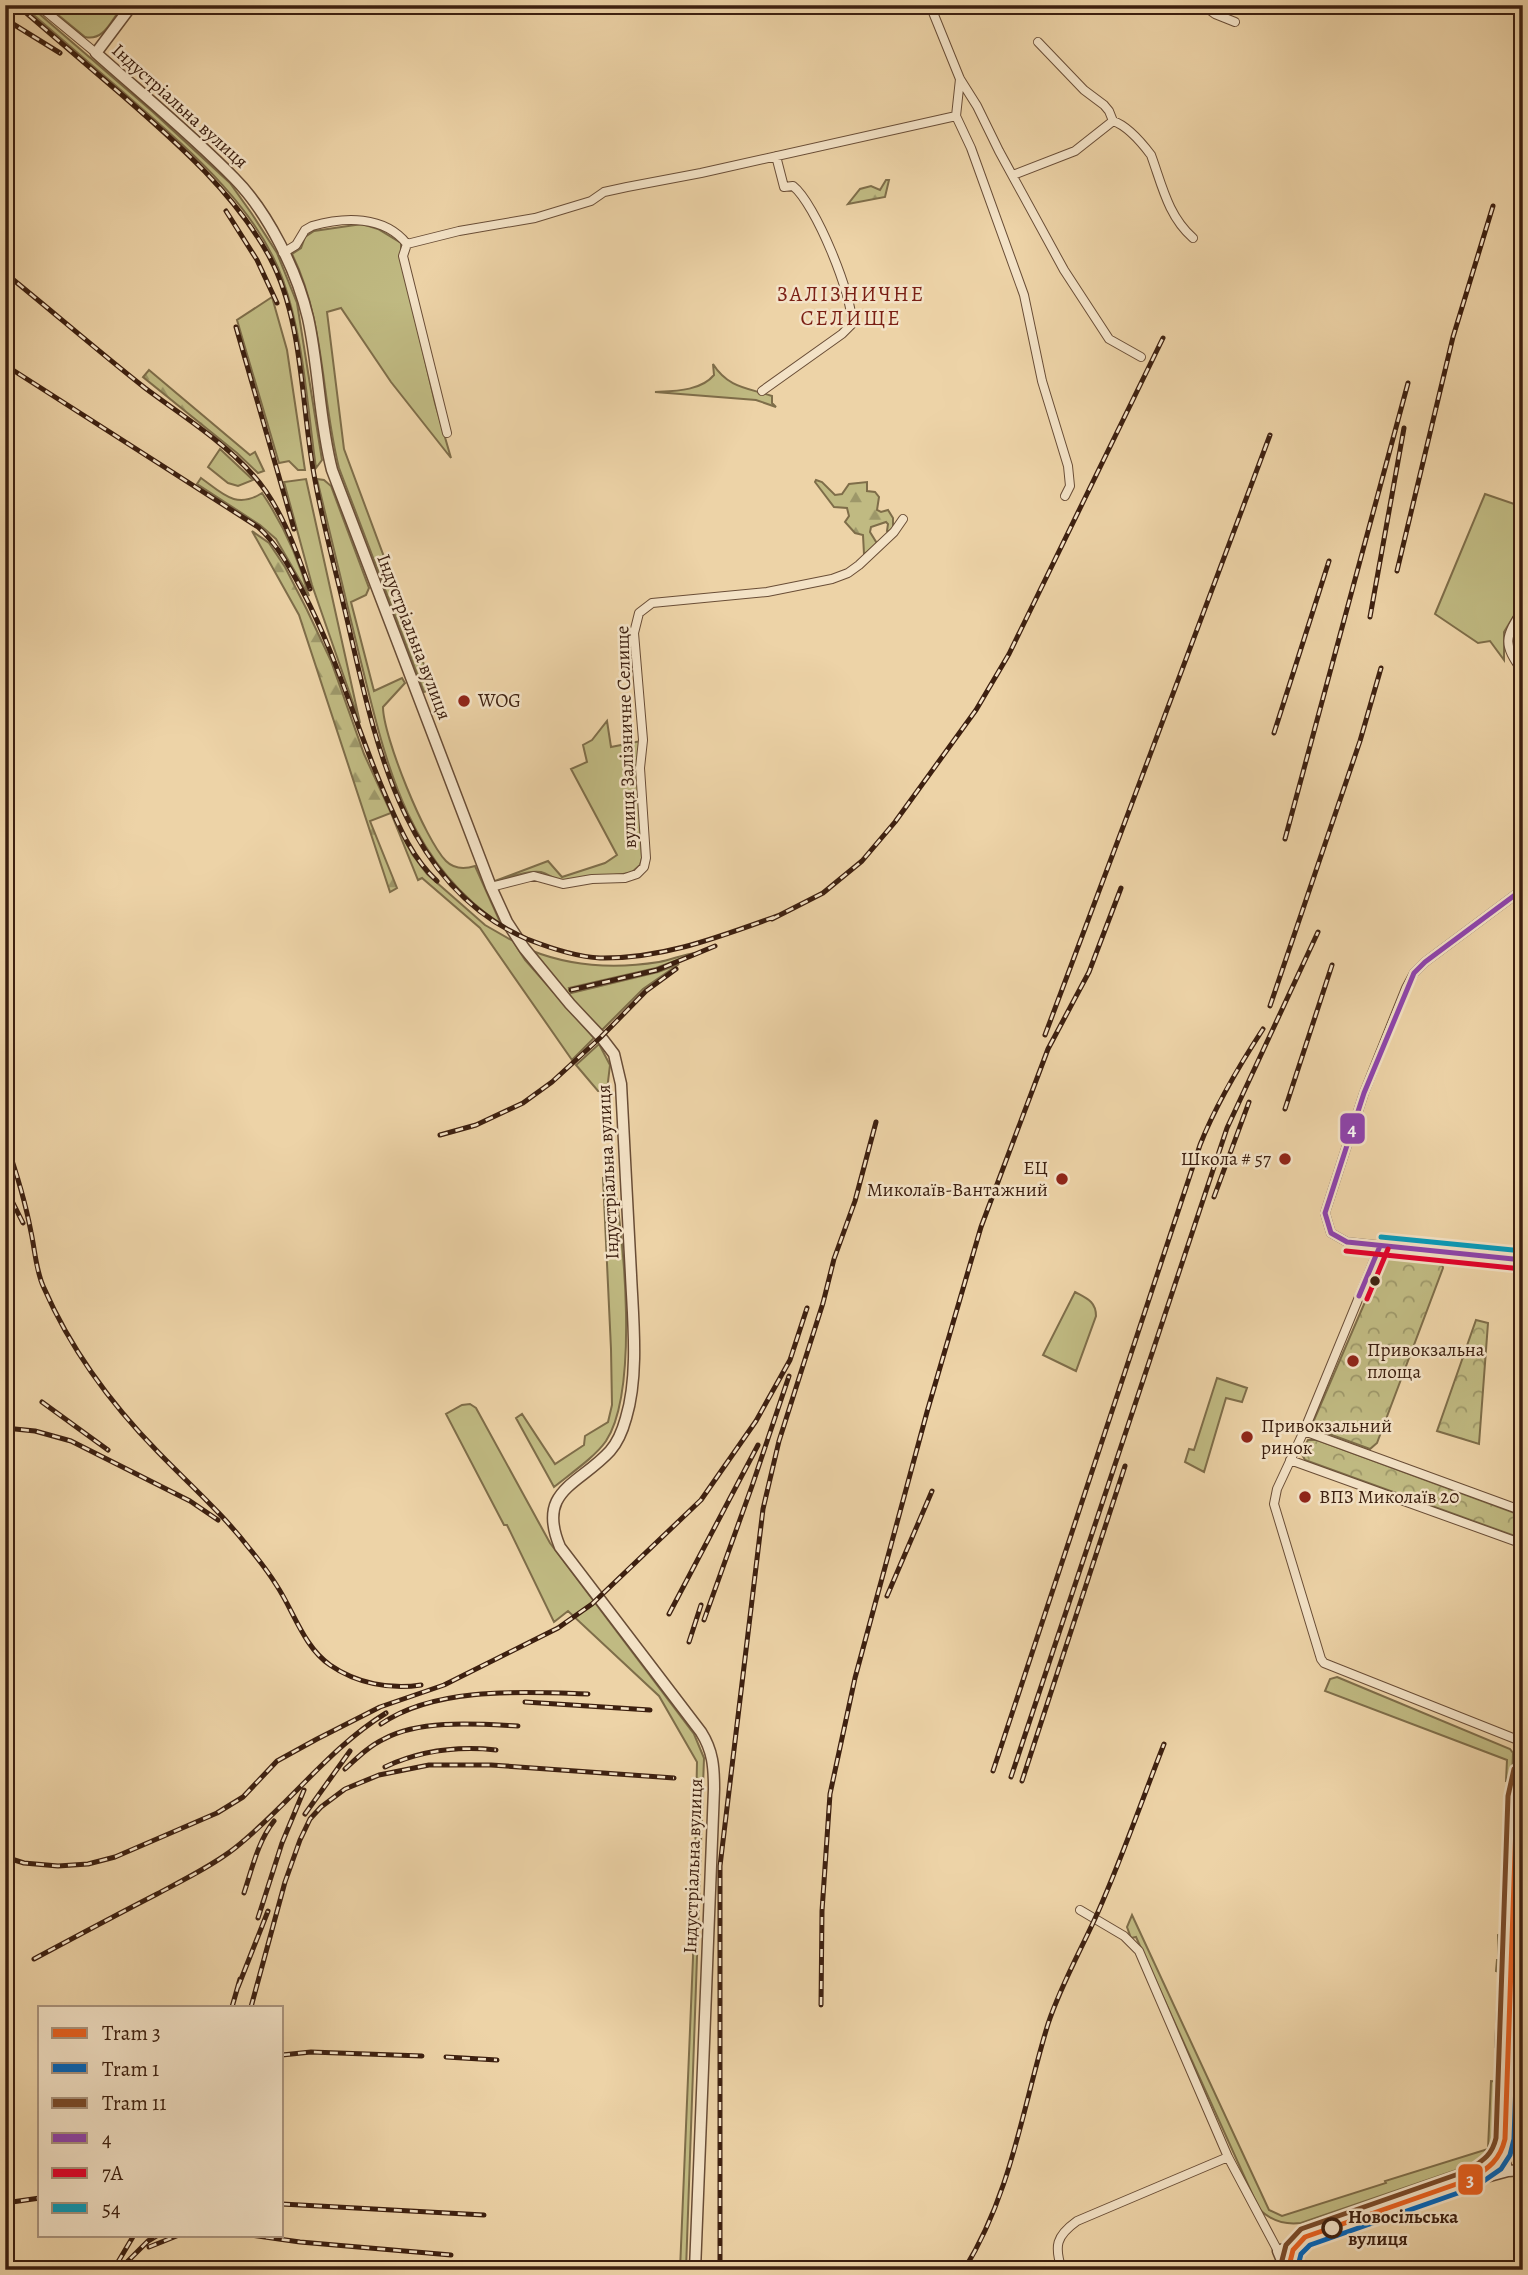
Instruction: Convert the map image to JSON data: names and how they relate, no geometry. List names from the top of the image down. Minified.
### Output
{"streets":{"street":["Індустріальна вулиця","вулиця Залізничне Селище"]},"crossings":[["Індустріальна вулиця","вулиця Залізничне Селище"]],"districts":["ЗАЛІЗНИЧНЕ СЕЛИЩЕ"],"places":["WOG","Школа # 57","ЕЦ Миколаїв-Вантажний","Привокзальна площа","Привокзальний ринок","ВПЗ Миколаїв 20","Новосільська вулиця"],"lines":["transit line 4","transit line 54","transit line 7А","tram line 11","tram line 3","tram line 1"],"legend":["Tram 3","Tram 1","Tram 11","4","7А","54"]}
